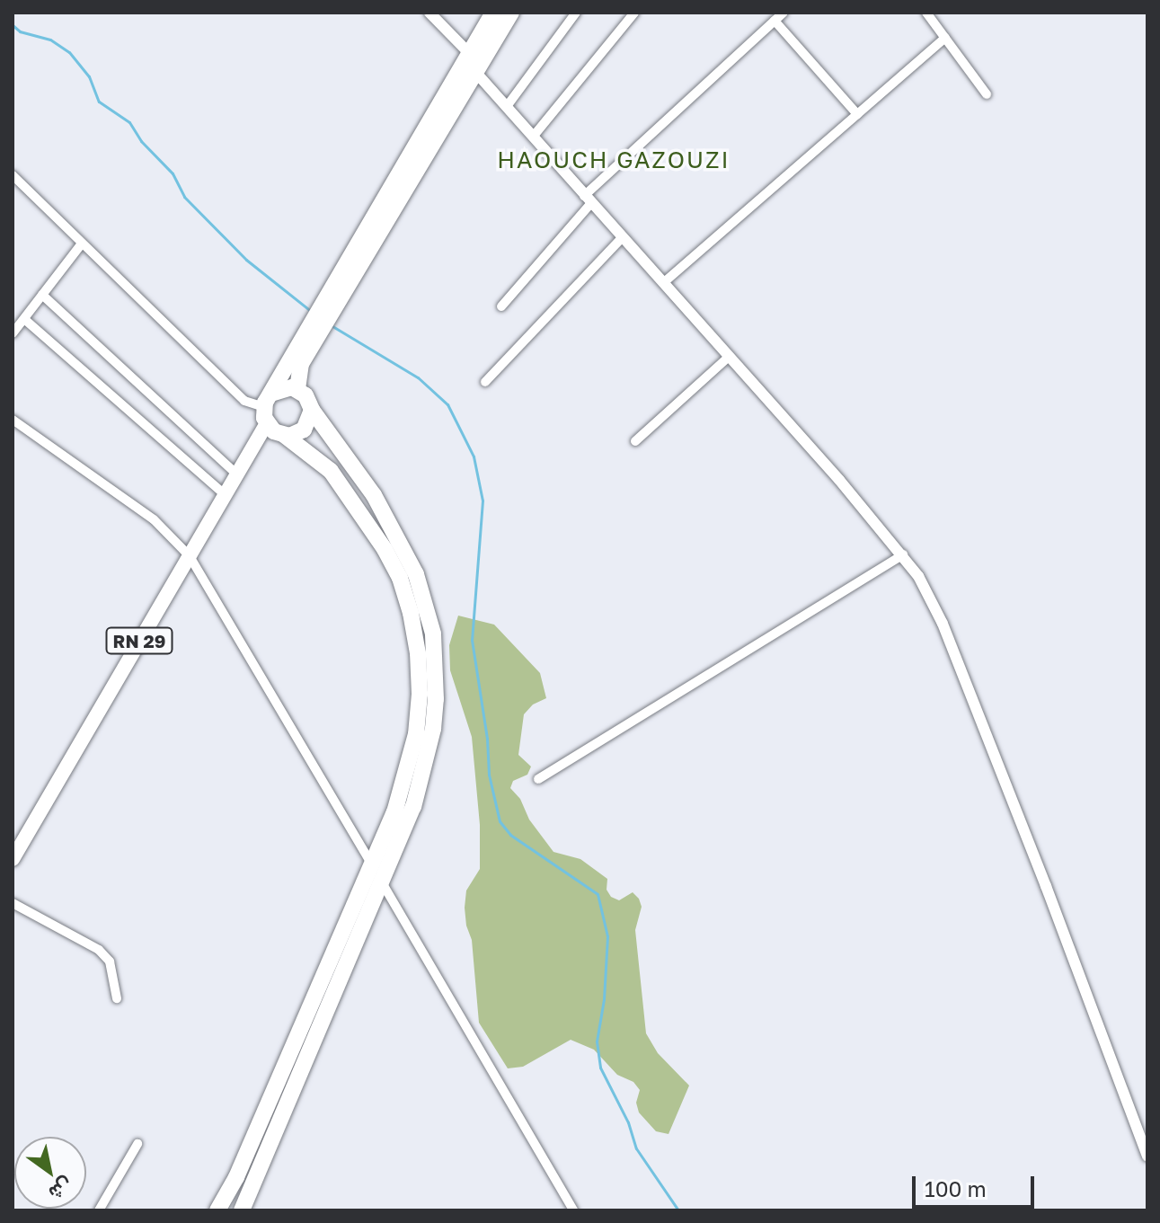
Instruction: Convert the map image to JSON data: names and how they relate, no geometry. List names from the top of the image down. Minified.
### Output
{"streets":{"main road":["RN 29"]},"districts":["HAOUCH GAZOUZI"],"scale_bar":"100 m","north":"bottom right"}
